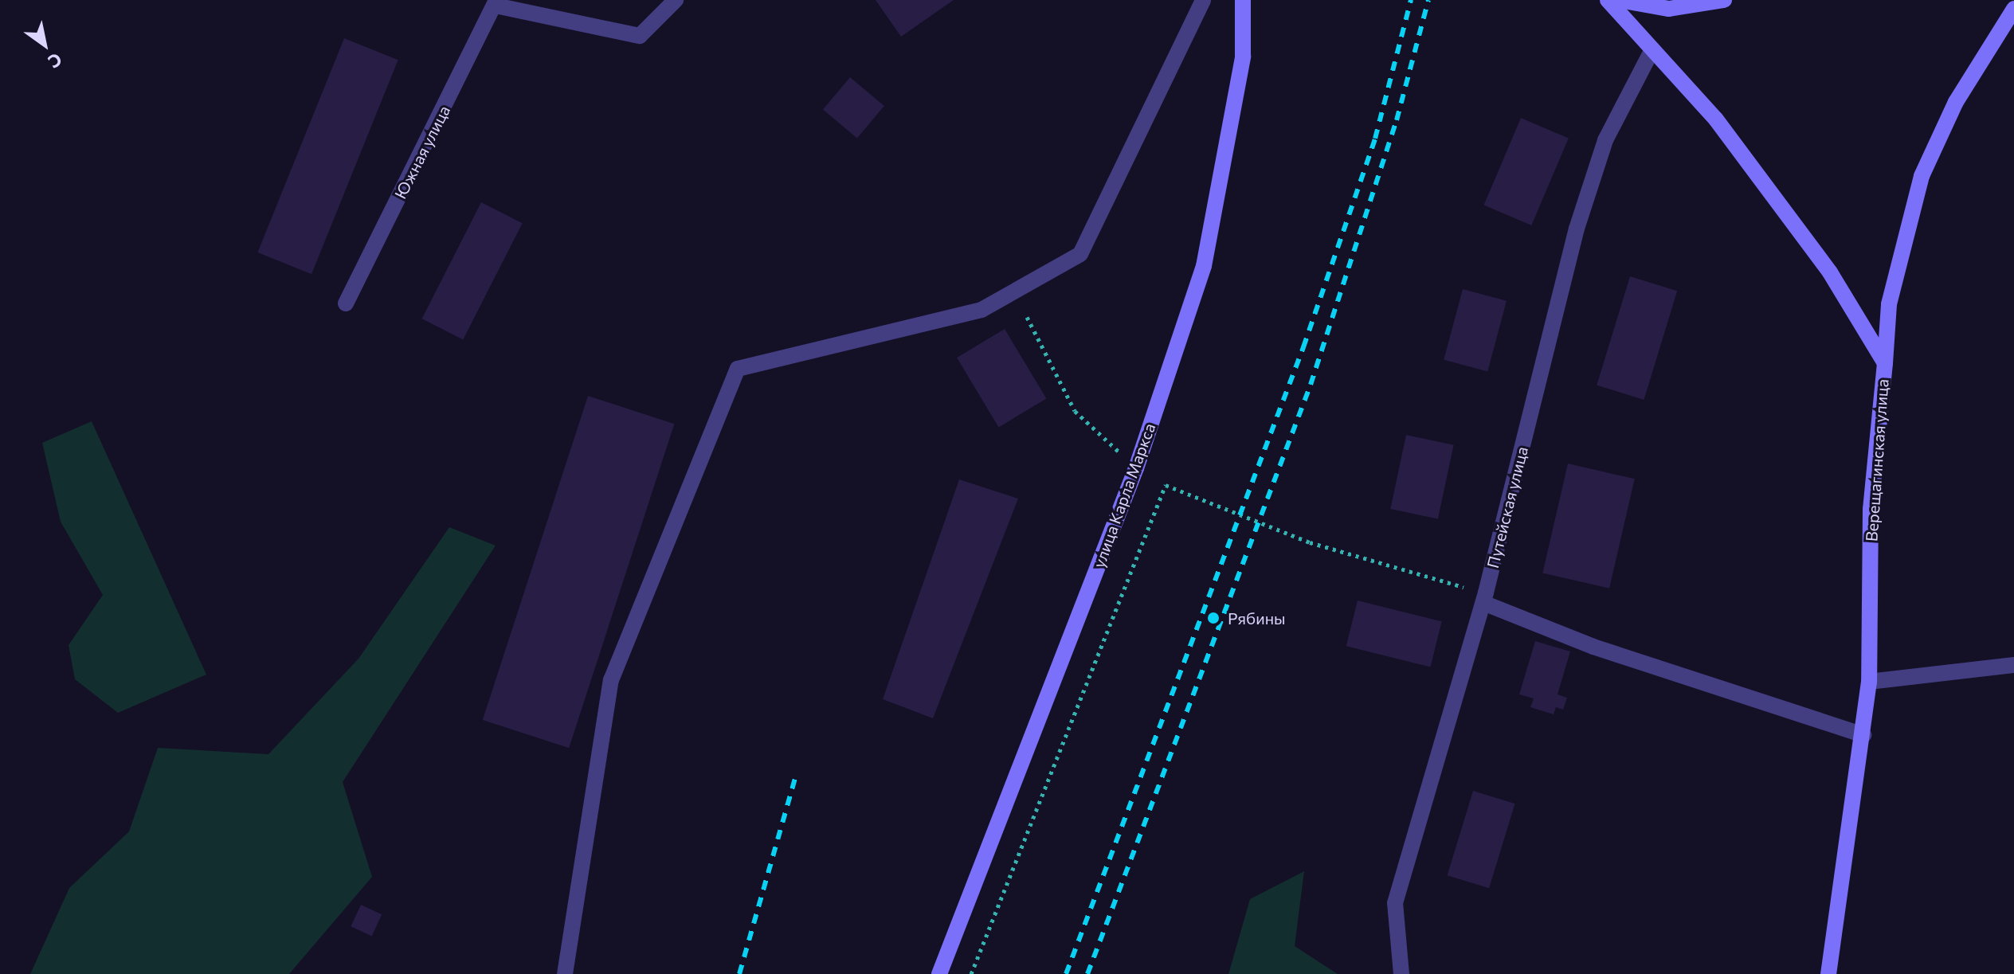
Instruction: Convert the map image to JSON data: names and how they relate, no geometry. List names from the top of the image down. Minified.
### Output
{"streets":{"main road":["Верещагинская улица","улица Карла Маркса"],"street":["Южная улица","Путейская улица"]},"crossings":[["Верещагинская улица","Путейская улица"]],"places":["Рябины"],"north":"bottom right"}
